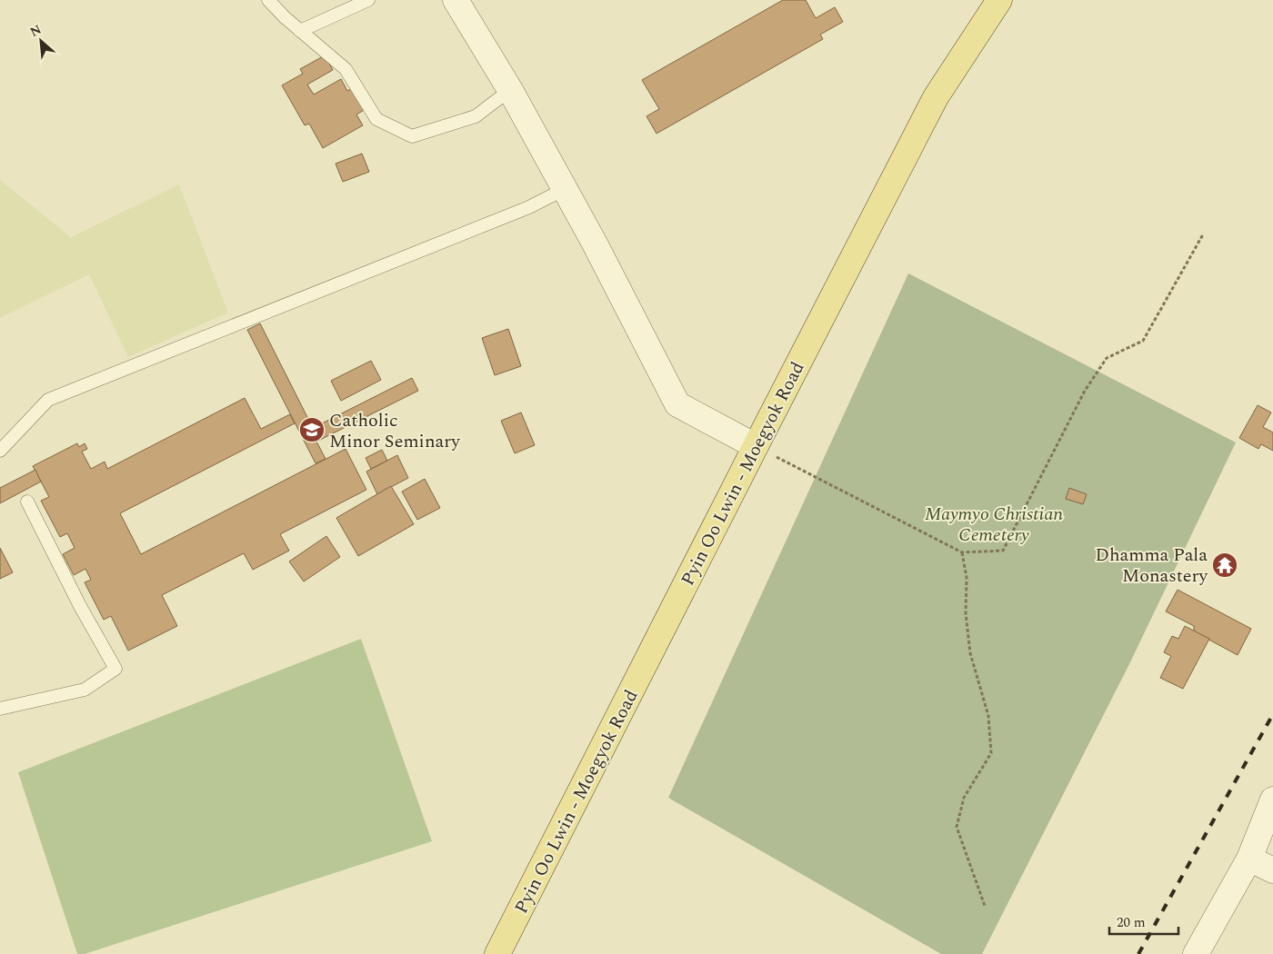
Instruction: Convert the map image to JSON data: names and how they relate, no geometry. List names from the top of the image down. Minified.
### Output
{"streets":{"main road":["Pyin Oo Lwin - Moegyok Road"]},"parks":["Maymyo Christian Cemetery"],"places":{"school or university":["Catholic Minor Seminary"],"temple":["Dhamma Pala Monastery"]},"scale_bar":"20 m","north":"top left"}
